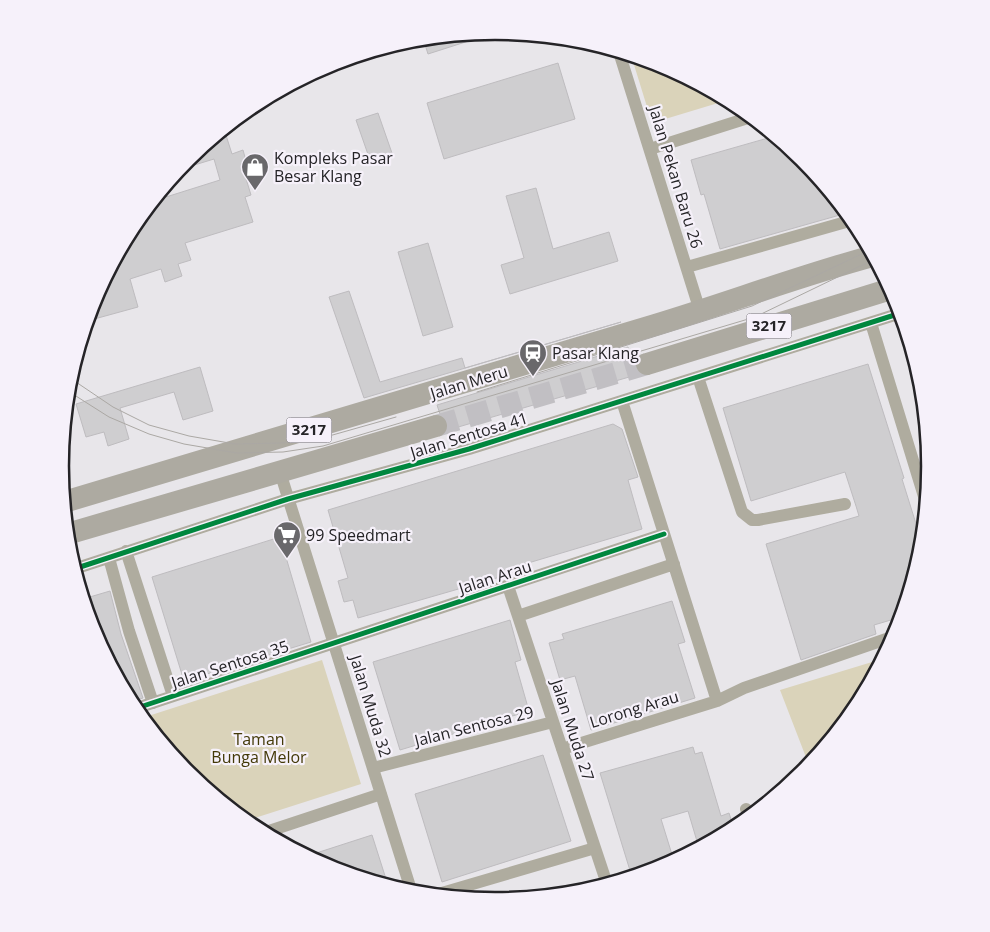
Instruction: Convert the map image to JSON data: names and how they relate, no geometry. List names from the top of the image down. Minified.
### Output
{"streets":{"highway":["3217","Jalan Meru"],"street":["Jalan Pekan Baru 26","Jalan Sentosa 41","Jalan Arau","Jalan Sentosa 35","Jalan Muda 32","Lorong Arau","Jalan Sentosa 29","Jalan Muda 27"]},"crossings":[["Jalan Pekan Baru 26","Jalan Meru"],["Jalan Meru","Jalan Muda 32"],["Jalan Sentosa 41","Jalan Muda 32"],["Jalan Arau","Jalan Sentosa 35"],["Jalan Arau","Jalan Muda 32"],["Jalan Arau","Jalan Muda 27"],["Jalan Sentosa 35","Jalan Muda 32"],["Jalan Muda 32","Jalan Sentosa 29"],["Lorong Arau","Jalan Muda 27"],["Jalan Sentosa 29","Jalan Muda 27"]],"parks":["Taman Bunga Melor"],"places":{"shop":["Kompleks Pasar Besar Klang"],"station":["Pasar Klang"],"supermarket":["99 Speedmart"]}}
